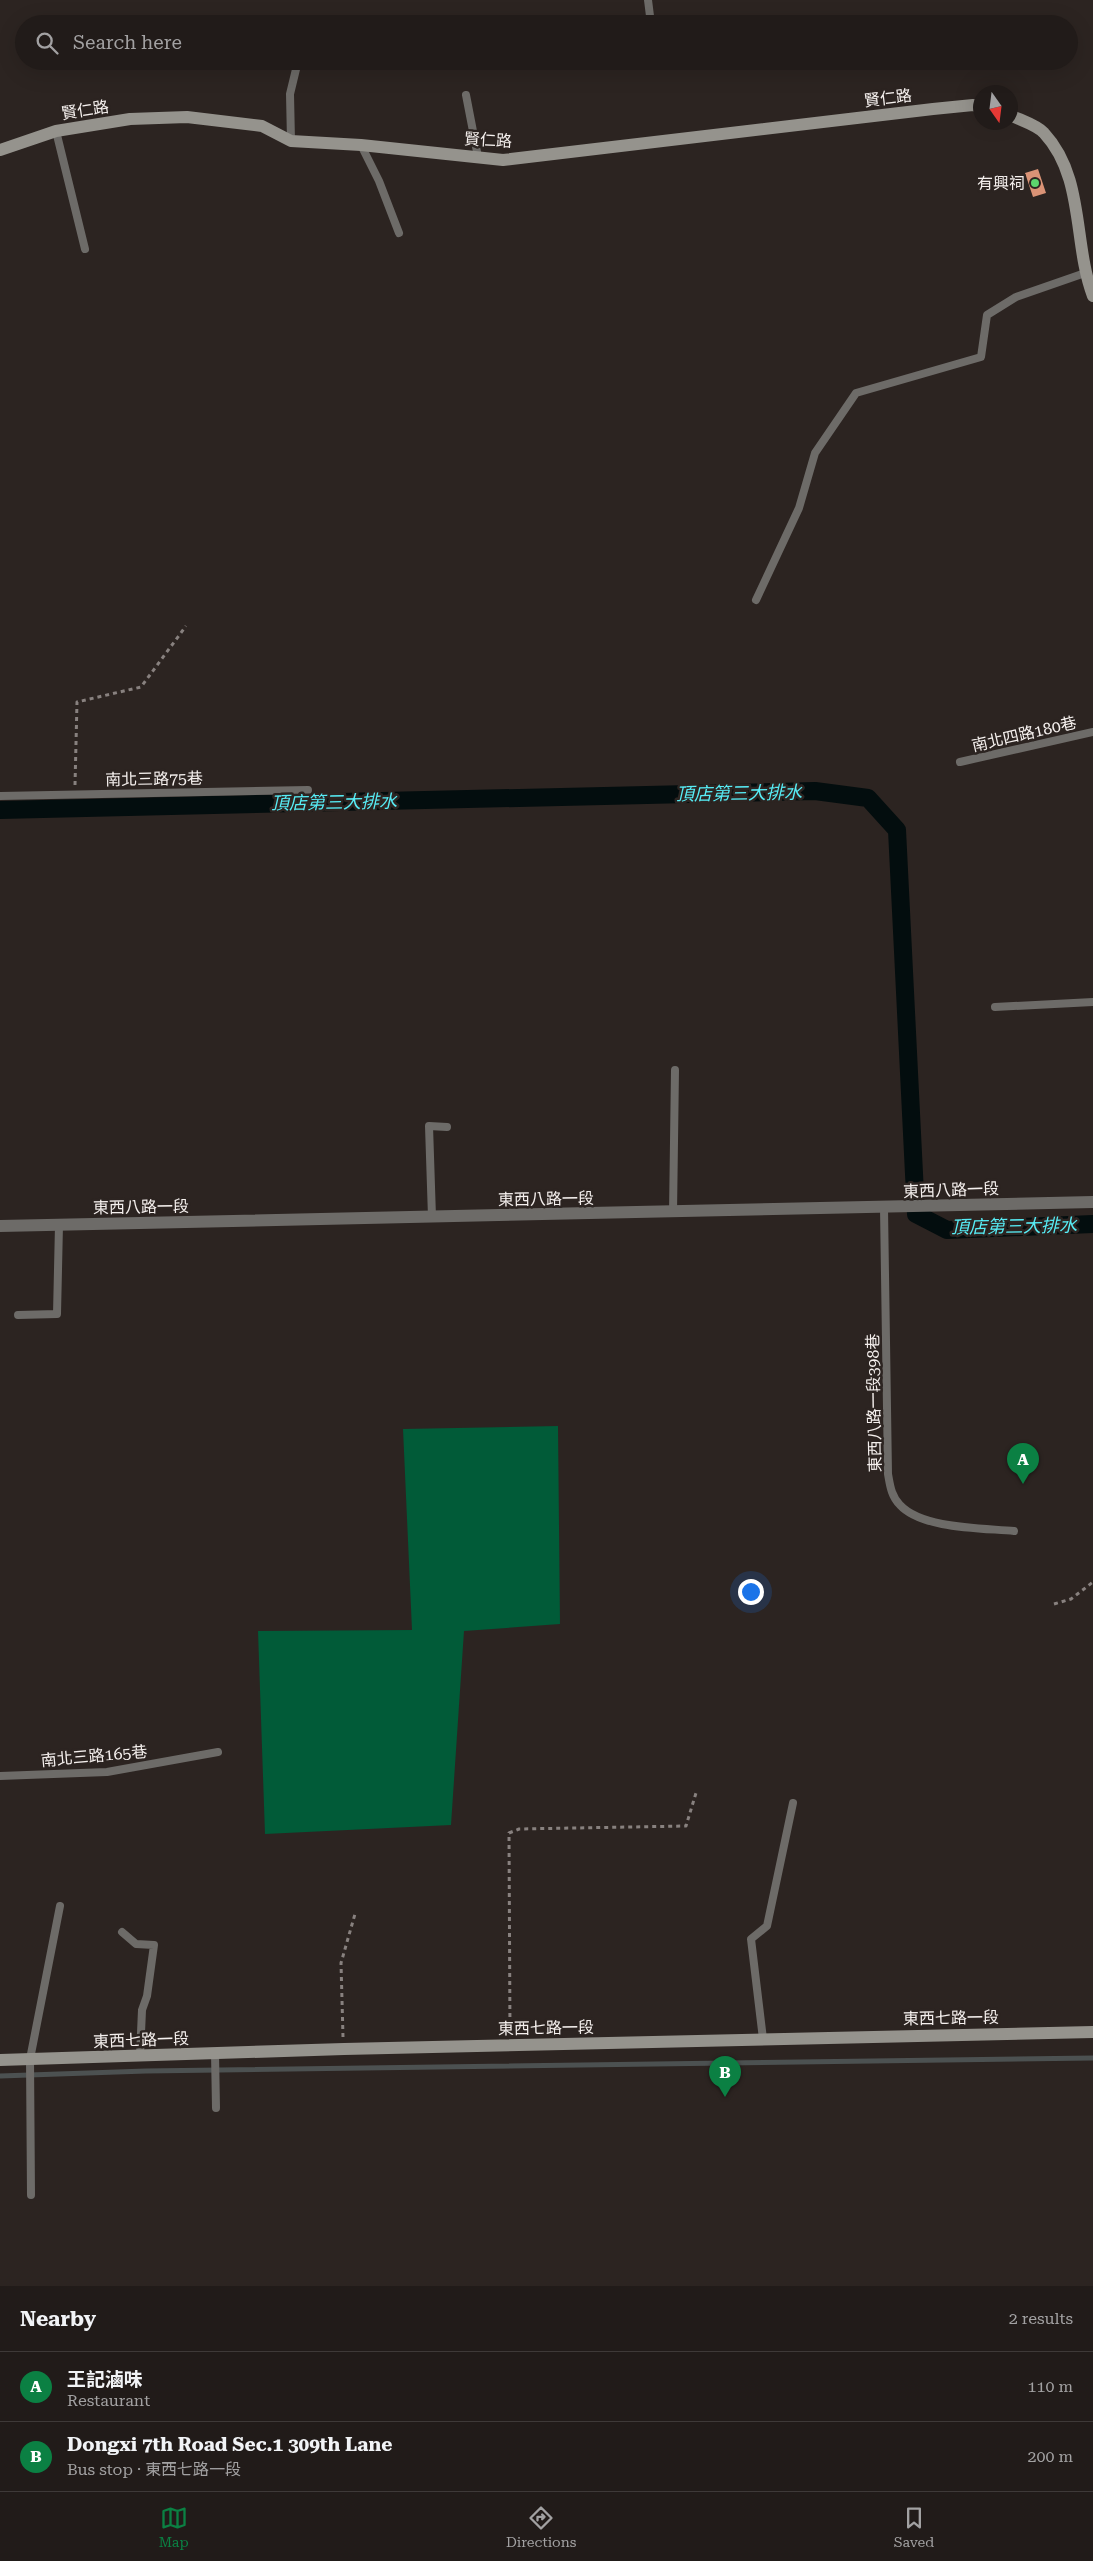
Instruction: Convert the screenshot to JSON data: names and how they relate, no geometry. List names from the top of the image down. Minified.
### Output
{"streets":{"street":["賢仁路","東西八路一段","東西七路一段"],"lane":["南北四路180巷","南北三路75巷","東西八路一段398巷","南北三路165巷"]},"crossings":[["東西八路一段","東西八路一段398巷"]],"water":["頂店第三大排水"],"places":["有興祠"],"north":"bottom","page":{"search":"Search here","pins":["A","B"],"heading":["Nearby","2 results"],"list":[{"mark":"A","name":"王記滷味","note":"Restaurant","value":"110 m"},{"mark":"B","name":"Dongxi 7th Road Sec.1 309th Lane","note":"Bus stop · 東西七路一段","value":"200 m"}],"nav":["Map","Directions","Saved"]}}
